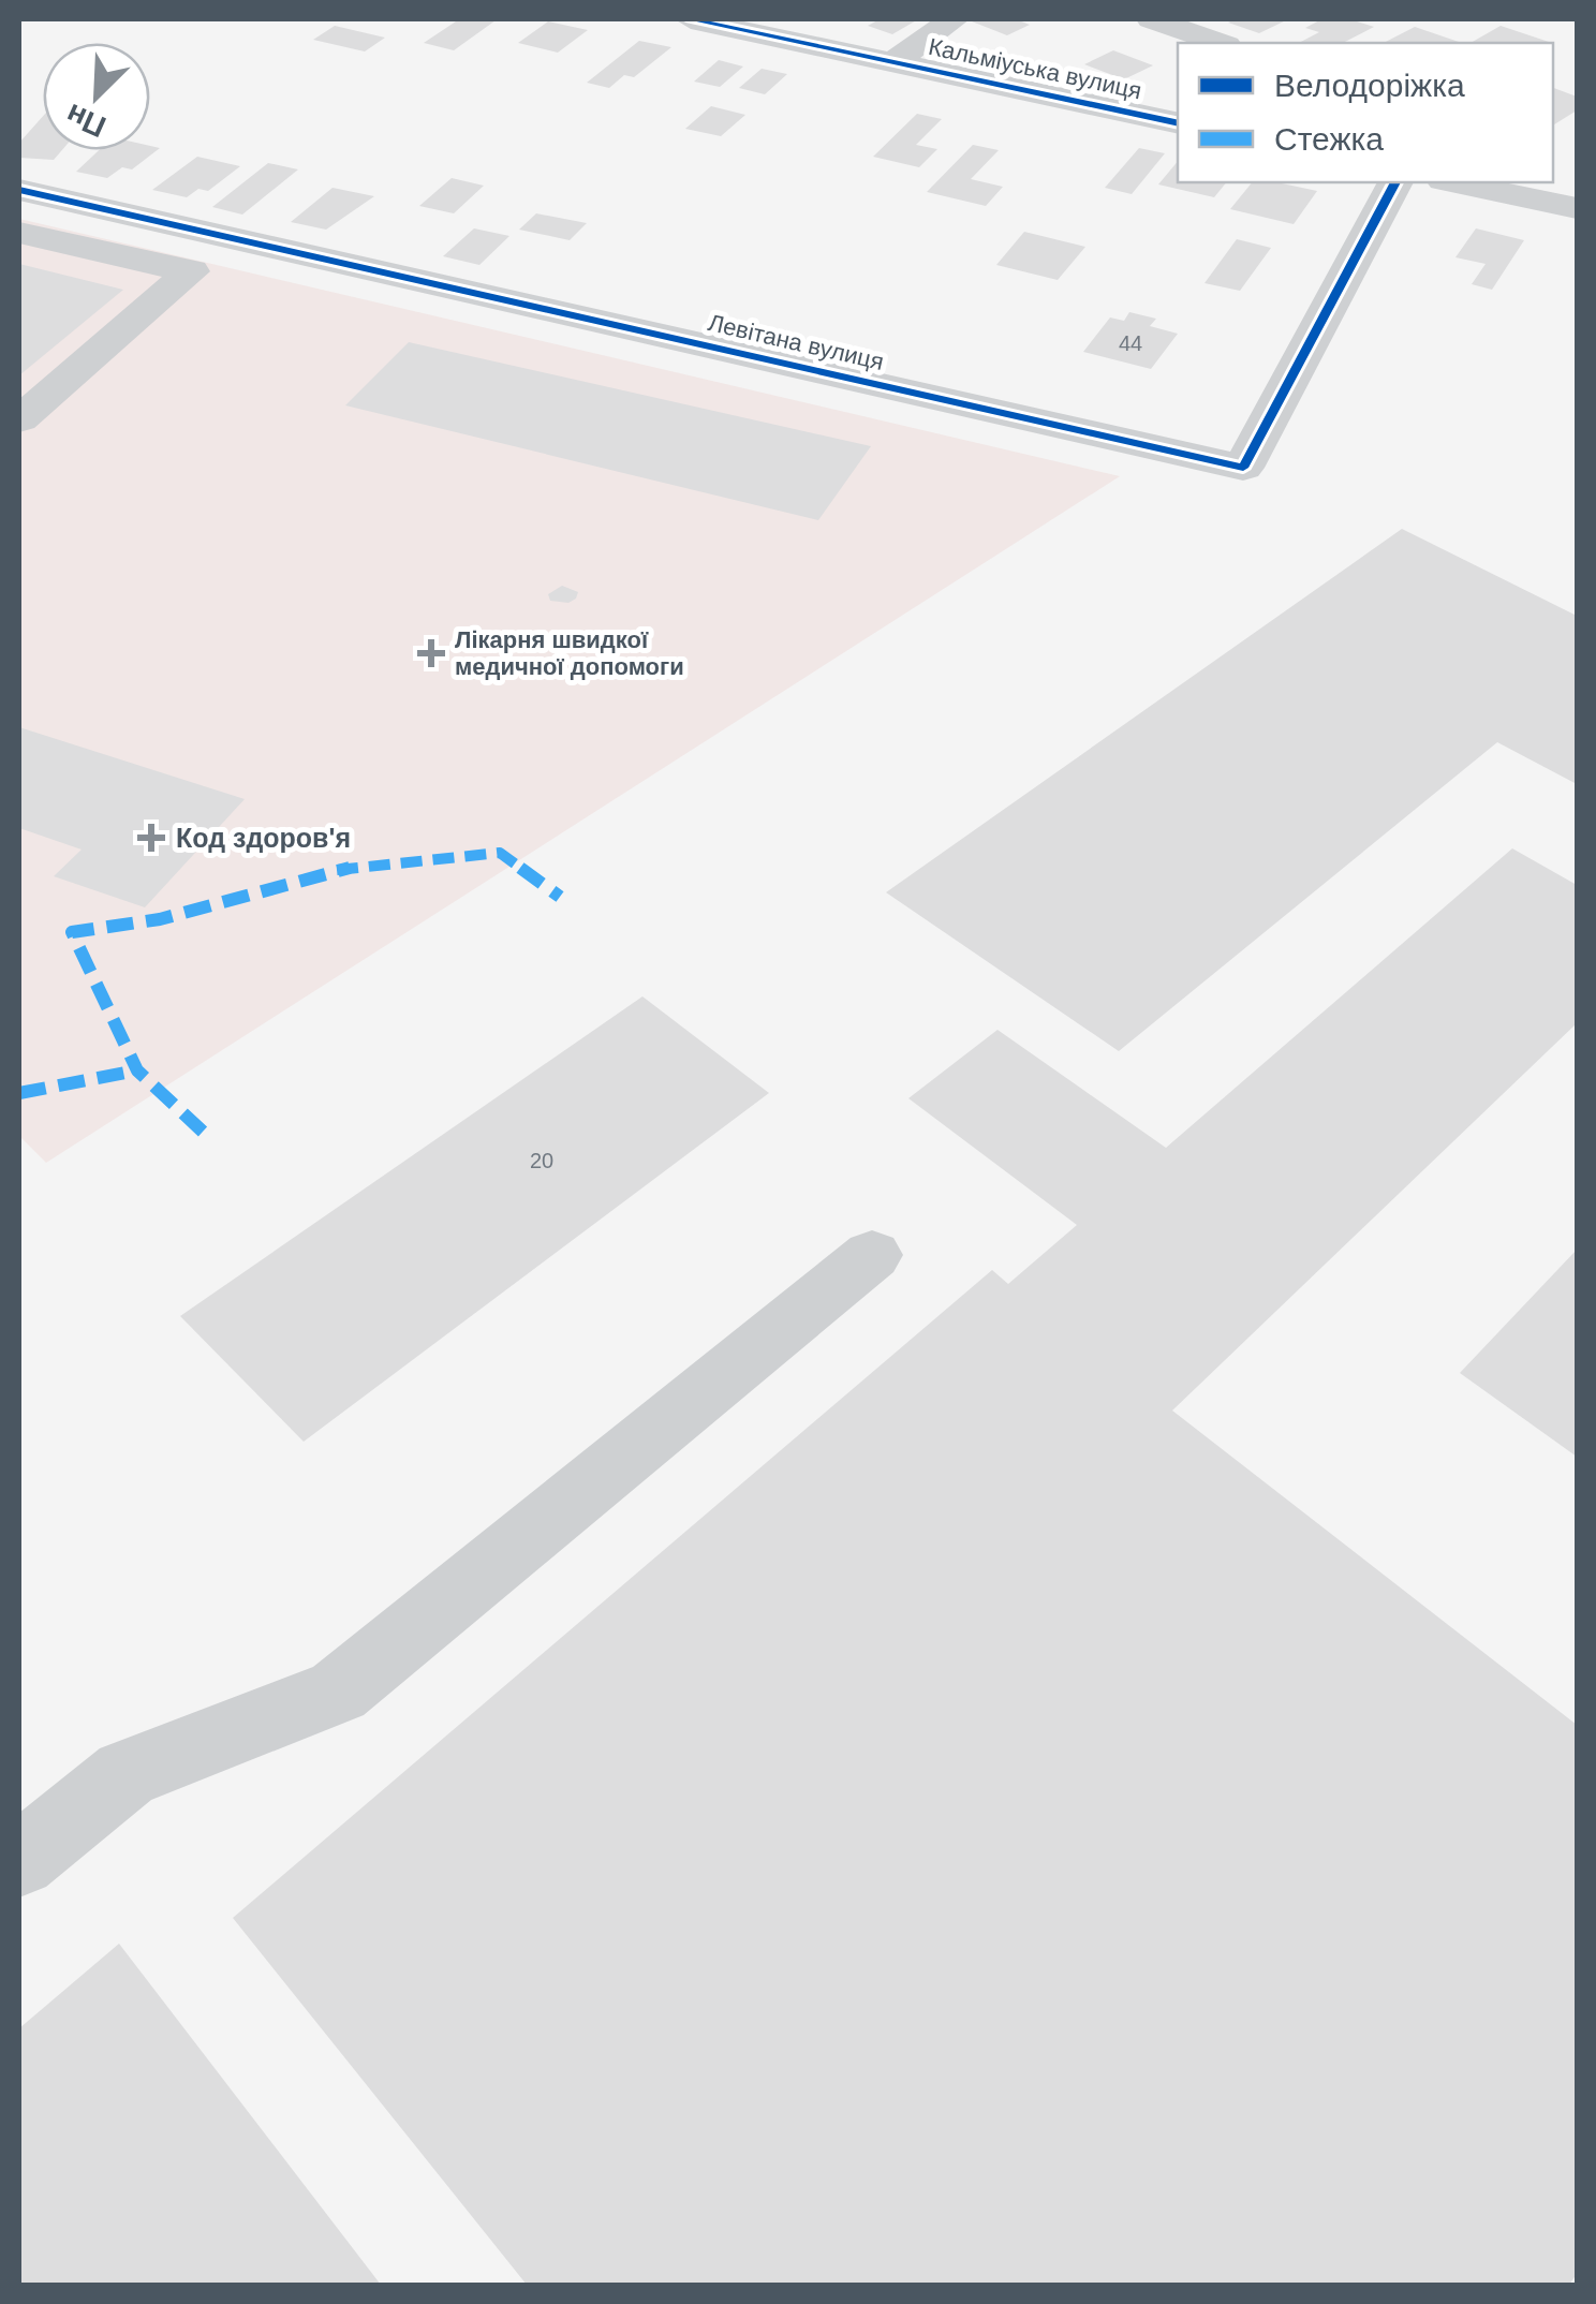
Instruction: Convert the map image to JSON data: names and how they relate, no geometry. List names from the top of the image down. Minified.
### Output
{"streets":{"street":["Кальміуська вулиця","Левітана вулиця"]},"places":{"health":["Лікарня швидкої медичної допомоги","Код здоров'я"]},"house_numbers":["44","20"],"legend":["Велодоріжка","Стежка"],"north":"bottom left"}
